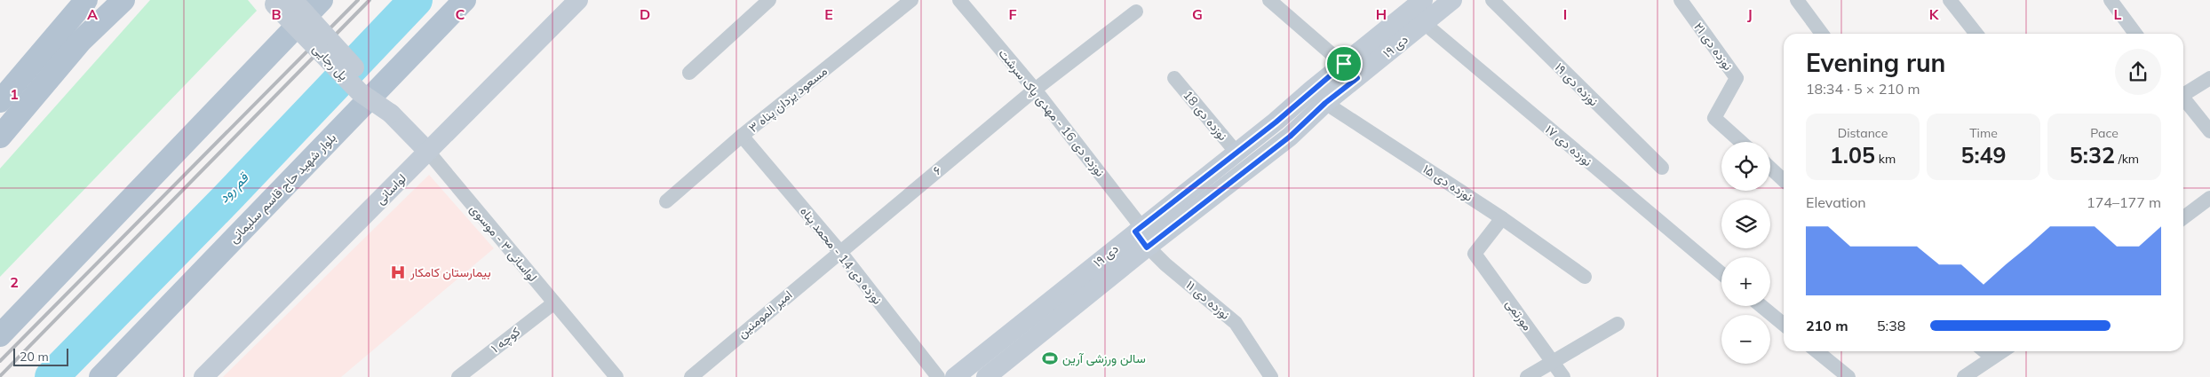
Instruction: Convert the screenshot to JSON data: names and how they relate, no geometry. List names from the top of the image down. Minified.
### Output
{"streets":{"main road":["۱۹ دی","پل رجایی","بلوار شهید حاج قاسم سلیمانی","لواسانی"],"street":["نوزده دی ۲۱","نوزده دی ۱۹","۳ مسعود یزدان پناه","نوزده دی 16 - مهدی پاک سرشت","نوزده دی 18","نوزده دی ۱۷","۶","نوزده دی ۱۵","لواسانی ۳ - موسوی","نوزده دی 14 - محمد پناه","نوزده دی ۱۱","امیر المومنین","مورتمی","کوچه ۱"]},"crossings":[["۱۹ دی","نوزده دی 16 - مهدی پاک سرشت"],["۱۹ دی","نوزده دی 18"],["۱۹ دی","نوزده دی ۱۷"],["۱۹ دی","نوزده دی ۱۵"],["۱۹ دی","نوزده دی ۱۱"],["پل رجایی","لواسانی"],["پل رجایی","لواسانی ۳ - موسوی"],["۳ مسعود یزدان پناه","نوزده دی 14 - محمد پناه"],["نوزده دی 16 - مهدی پاک سرشت","۶"],["نوزده دی 16 - مهدی پاک سرشت","نوزده دی ۱۱"],["۶","نوزده دی 14 - محمد پناه"],["۶","امیر المومنین"],["نوزده دی ۱۵","مورتمی"],["لواسانی","لواسانی ۳ - موسوی"],["لواسانی ۳ - موسوی","کوچه ۱"],["نوزده دی 14 - محمد پناه","امیر المومنین"]],"water":["قم رود"],"places":{"hospital":["بیمارستان کامکار"],"sports":["سالن ورزشی آرین"]},"scale_bar":"20 m","page":{"heading":["Evening run","18:34 · 5 × 210 m"],"stats":[["Distance","1.05 km"],["Time","5:49"],["Pace","5:32 /km"]],"map_buttons":["+","−"],"chart":["Elevation","174–177 m"],"list":[{"name":"210 m","note":"5:38"}],"scale":"20 m"},"grid":{"columns":["A","B","C","D","E","F","G","H","I","J","K","L"],"rows":["1","2"]}}
